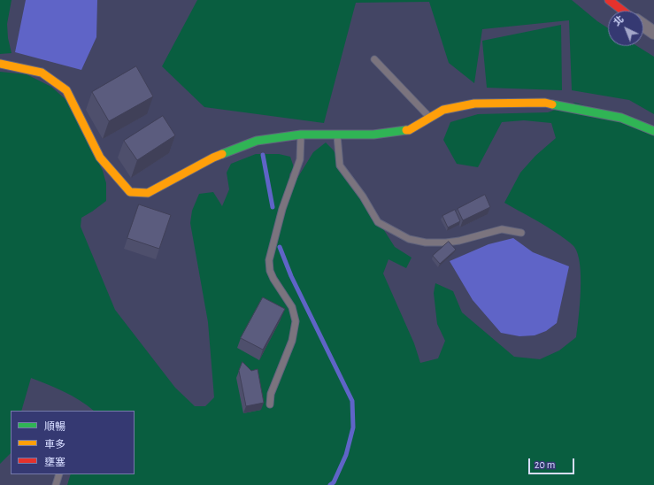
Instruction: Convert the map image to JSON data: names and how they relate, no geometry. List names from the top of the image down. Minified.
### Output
{"legend":["順暢","車多","壅塞"],"scale_bar":"20 m","north":"top left"}
